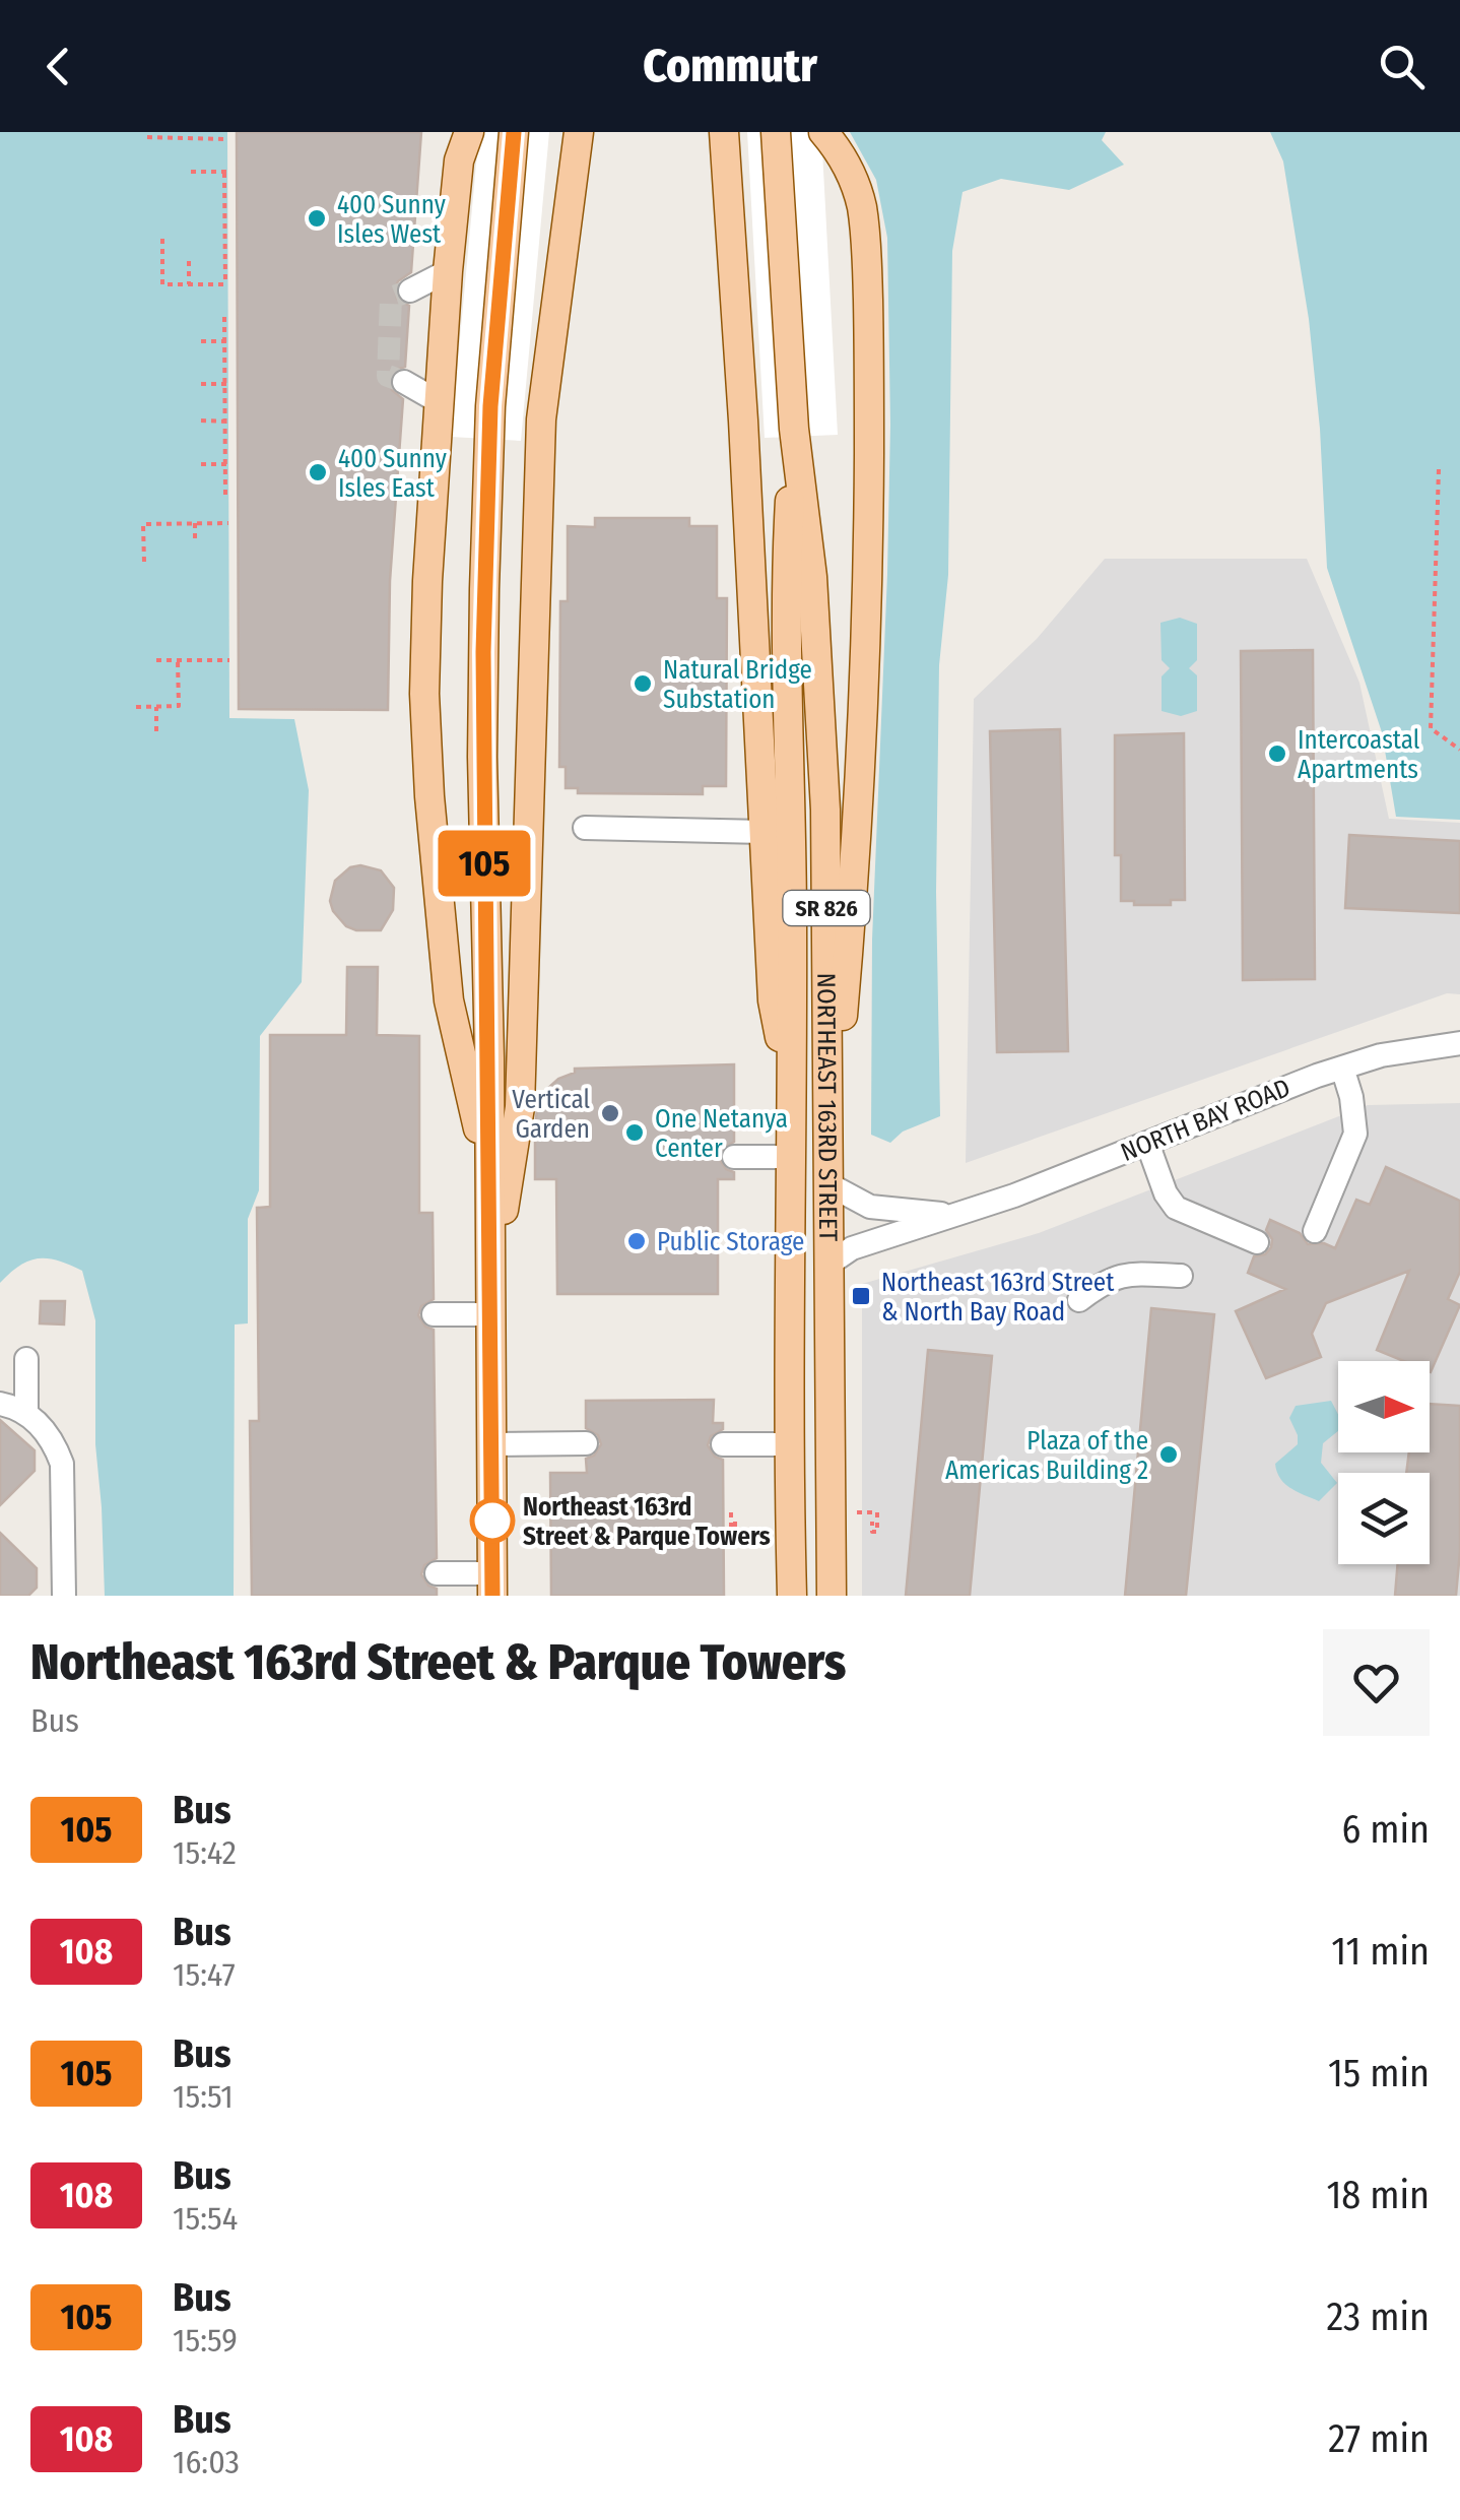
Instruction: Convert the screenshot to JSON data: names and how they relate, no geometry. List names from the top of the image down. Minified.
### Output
{"streets":{"main road":["SR 826","NORTHEAST 163RD STREET"],"street":["NORTH BAY ROAD"]},"crossings":[["NORTHEAST 163RD STREET","NORTH BAY ROAD"]],"places":{"other":["400 Sunny Isles West","400 Sunny Isles East","Natural Bridge Substation","Intercoastal Apartments","Vertical Garden","One Netanya Center","Public Storage","Plaza of the Americas Building 2","Northeast 163rd Street & Parque Towers"],"transit":["Northeast 163rd Street & North Bay Road"]},"lines":["bus line 105"],"north":"right","page":{"header":"Commutr","on_map":"105","heading":["Northeast 163rd Street & Parque Towers","Bus"],"list":[{"mark":"105","name":"Bus","note":"15:42","value":"6 min"},{"mark":"108","name":"Bus","note":"15:47","value":"11 min"},{"mark":"105","name":"Bus","note":"15:51","value":"15 min"},{"mark":"108","name":"Bus","note":"15:54","value":"18 min"},{"mark":"105","name":"Bus","note":"15:59","value":"23 min"},{"mark":"108","name":"Bus","note":"16:03","value":"27 min"}]}}
